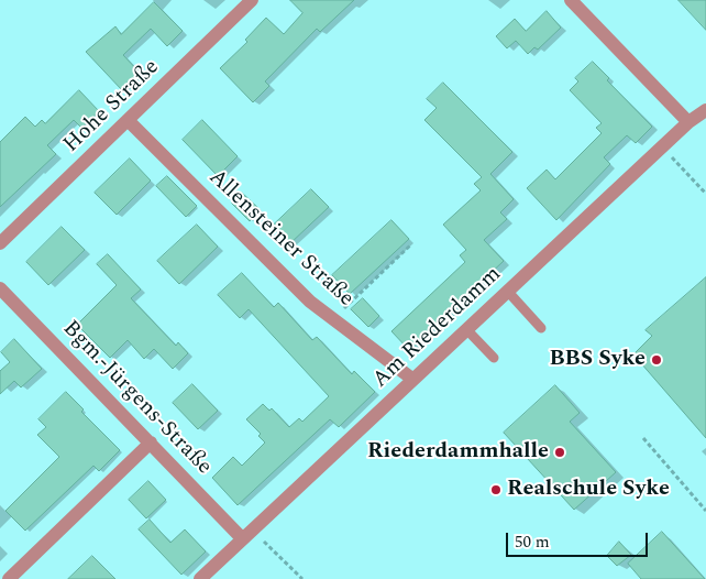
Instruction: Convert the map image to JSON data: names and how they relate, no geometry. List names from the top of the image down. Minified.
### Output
{"streets":{"street":["Hohe Straße","Allensteiner Straße","Am Riederdamm","Bgm.-Jürgens-Straße"]},"crossings":[["Hohe Straße","Allensteiner Straße"],["Allensteiner Straße","Am Riederdamm"],["Am Riederdamm","Bgm.-Jürgens-Straße"]],"places":["BBS Syke","Riederdammhalle","Realschule Syke"],"scale_bar":"50 m"}
